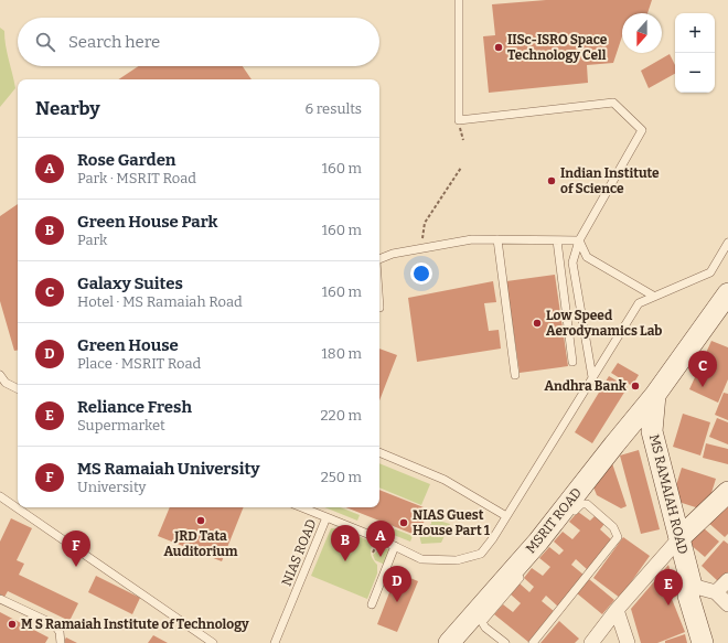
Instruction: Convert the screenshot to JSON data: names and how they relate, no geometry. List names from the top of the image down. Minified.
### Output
{"streets":{"main road":["MS RAMAIAH ROAD","MSRIT ROAD"],"lane":["NIAS ROAD"]},"crossings":[["MS RAMAIAH ROAD","MSRIT ROAD"]],"places":["IISc-ISRO Space Technology Cell","Indian Institute of Science","Low Speed Aerodynamics Lab","Andhra Bank","JRD Tata Auditorium","NIAS Guest House Part 1","M S Ramaiah Institute of Technology"],"north":"bottom","page":{"map_buttons":["+","−"],"search":"Search here","heading":["Nearby","6 results"],"list":[{"mark":"A","name":"Rose Garden","note":"Park · MSRIT Road","value":"160 m"},{"mark":"B","name":"Green House Park","note":"Park","value":"160 m"},{"mark":"C","name":"Galaxy Suites","note":"Hotel · MS Ramaiah Road","value":"160 m"},{"mark":"D","name":"Green House","note":"Place · MSRIT Road","value":"180 m"},{"mark":"E","name":"Reliance Fresh","note":"Supermarket","value":"220 m"},{"mark":"F","name":"MS Ramaiah University","note":"University","value":"250 m"}],"pins":["C","A","B","F","D","E"]}}
